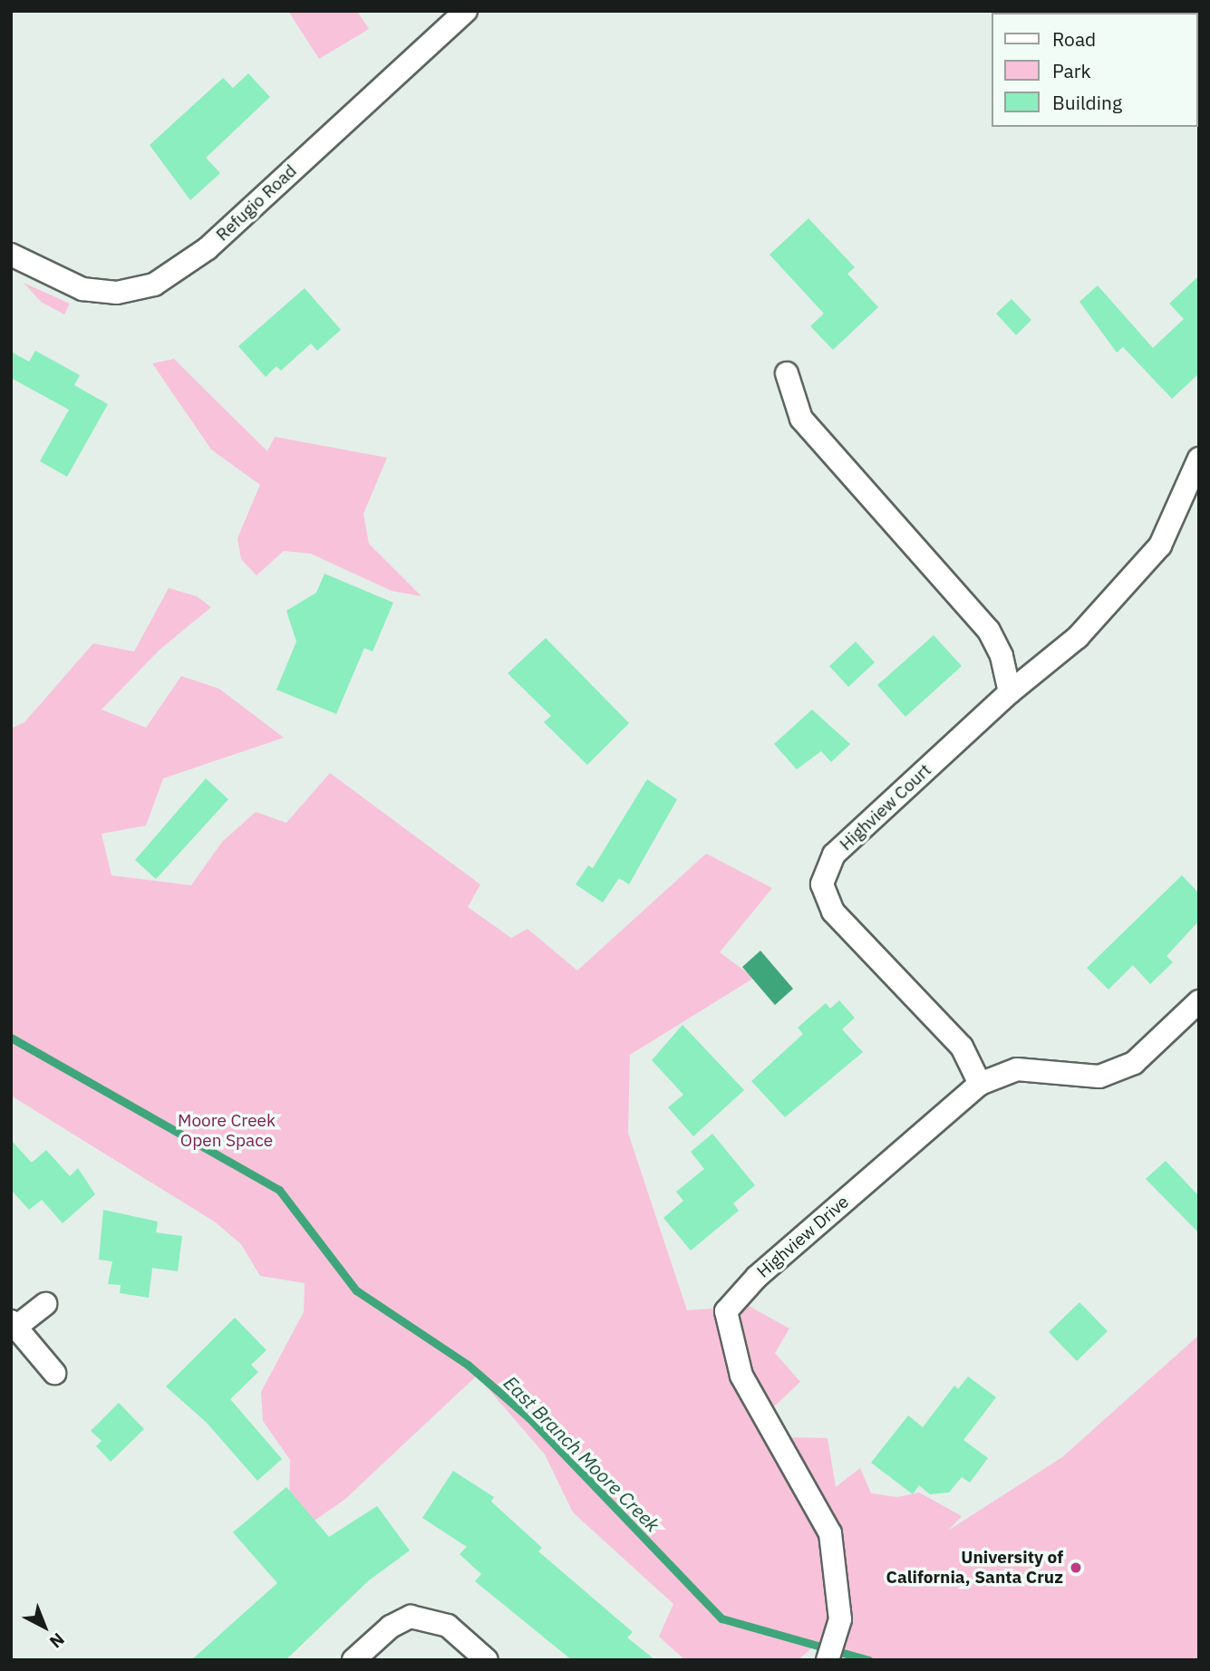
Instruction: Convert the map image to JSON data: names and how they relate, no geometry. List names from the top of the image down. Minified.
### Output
{"streets":{"street":["Refugio Road","Highview Court","Highview Drive"]},"crossings":[["Highview Court","Highview Drive"]],"water":["East Branch Moore Creek"],"parks":["Moore Creek Open Space"],"places":["University of California, Santa Cruz"],"legend":["Road","Park","Building"],"north":"bottom right"}
